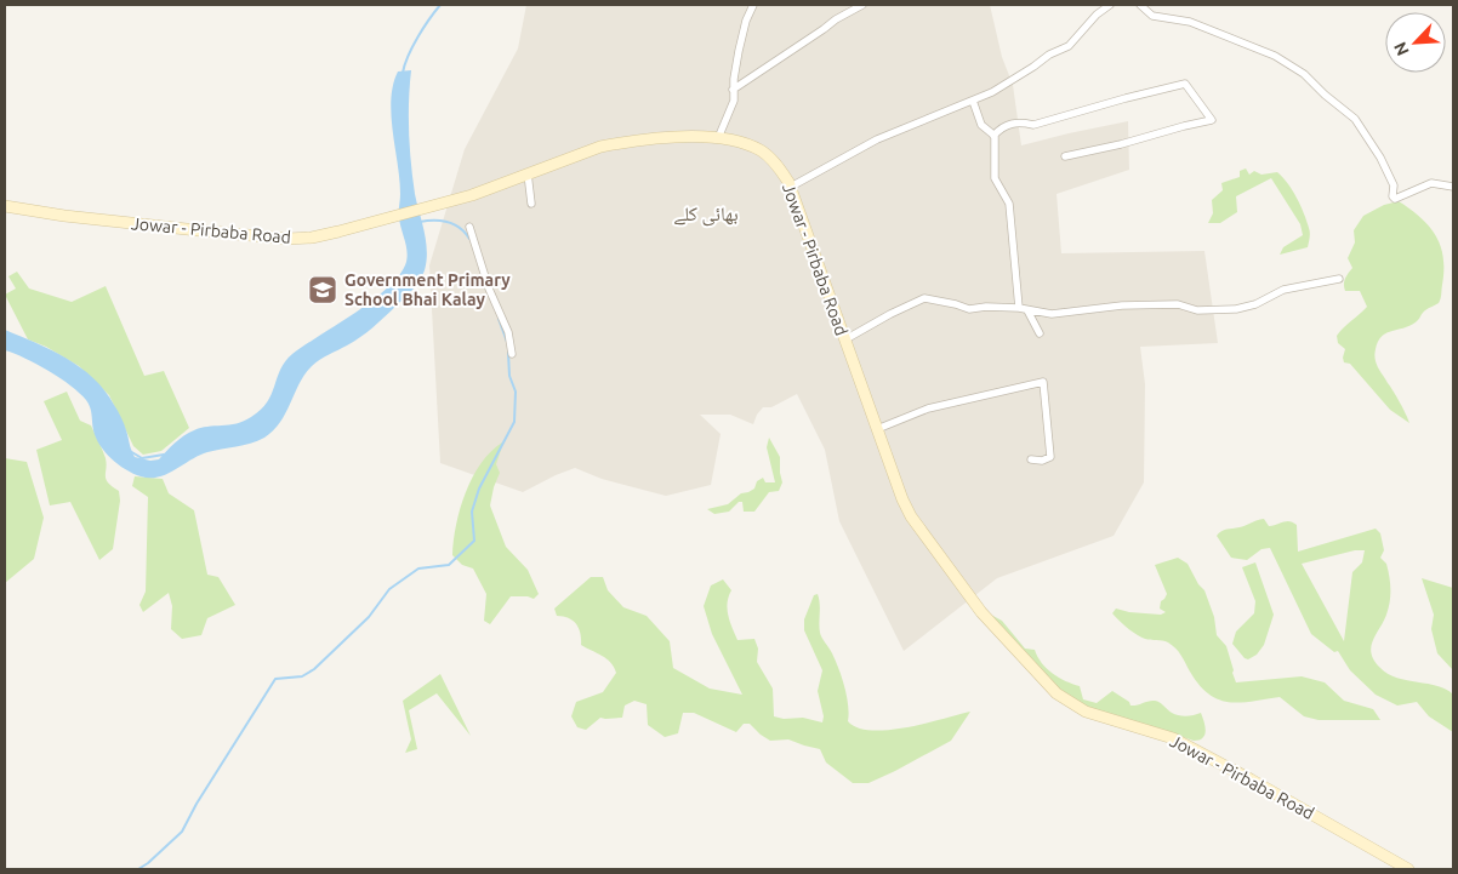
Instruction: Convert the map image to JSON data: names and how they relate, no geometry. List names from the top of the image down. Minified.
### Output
{"streets":{"main road":["Jowar - Pirbaba Road"]},"districts":["بھائی كلے"],"places":{"school or university":["Government Primary School Bhai Kalay"]},"north":"bottom left"}
